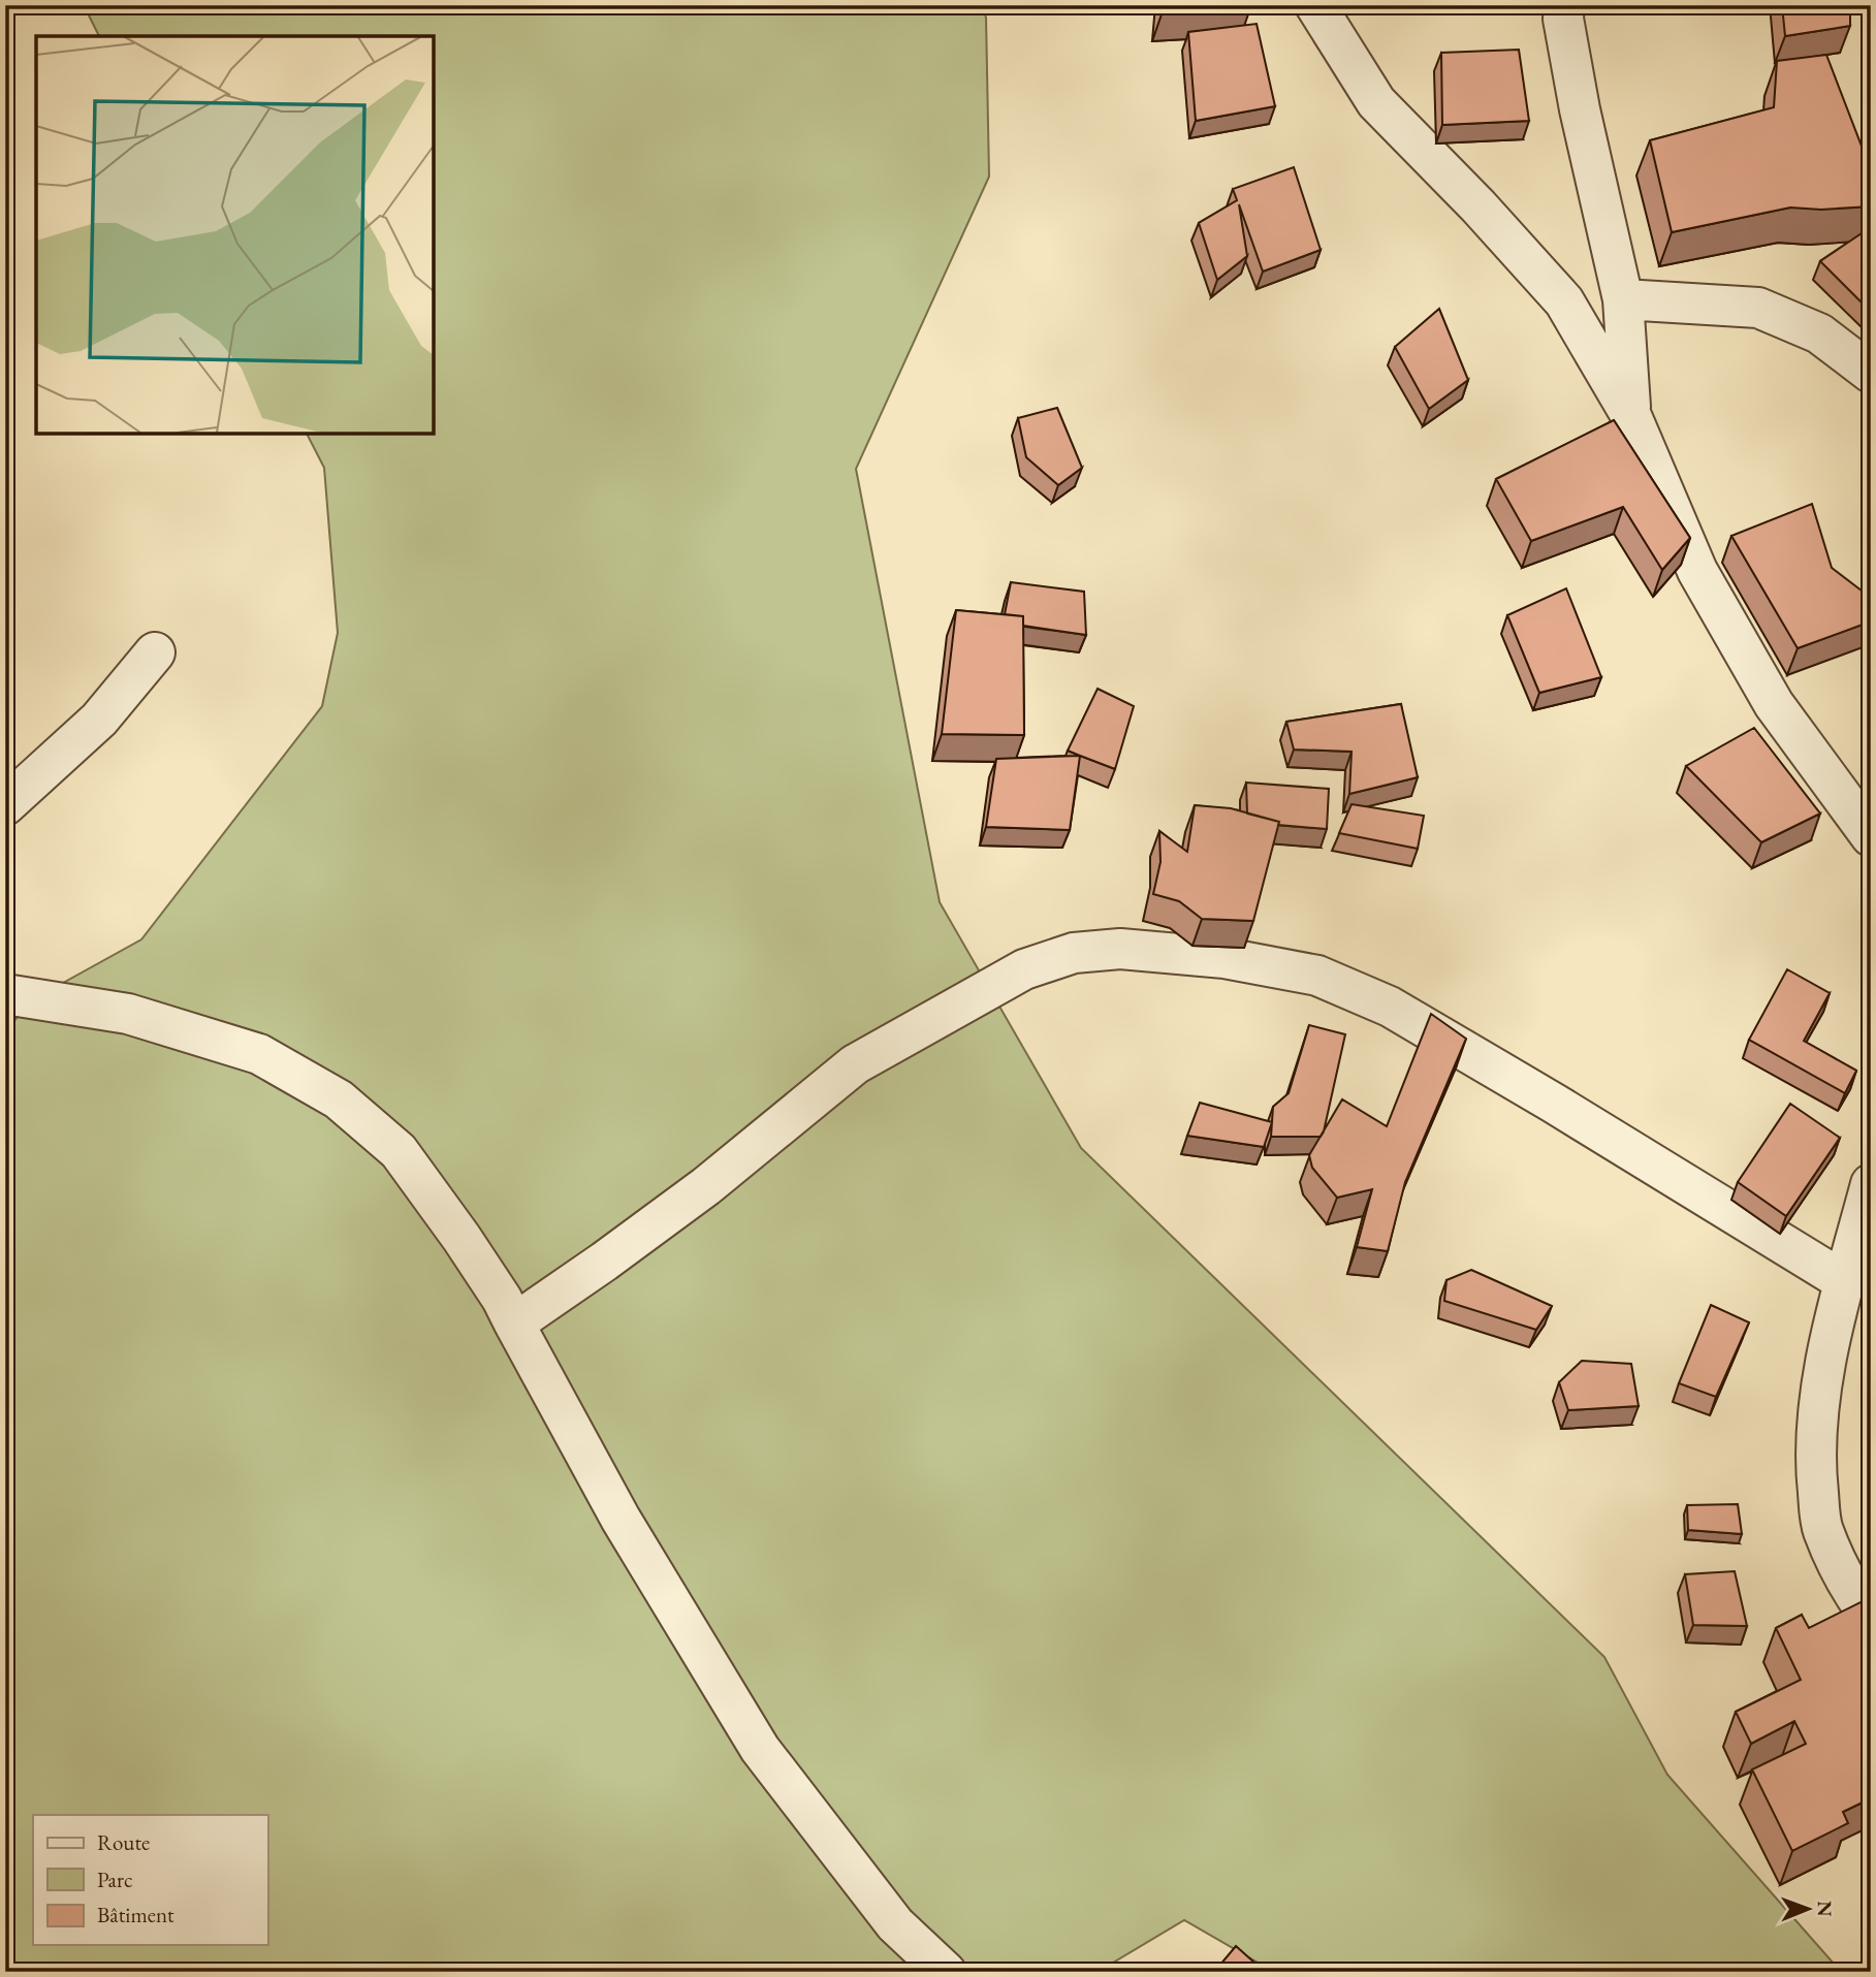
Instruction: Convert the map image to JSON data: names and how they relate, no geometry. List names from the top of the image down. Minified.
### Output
{"legend":["Route","Parc","Bâtiment"],"north":"right"}
